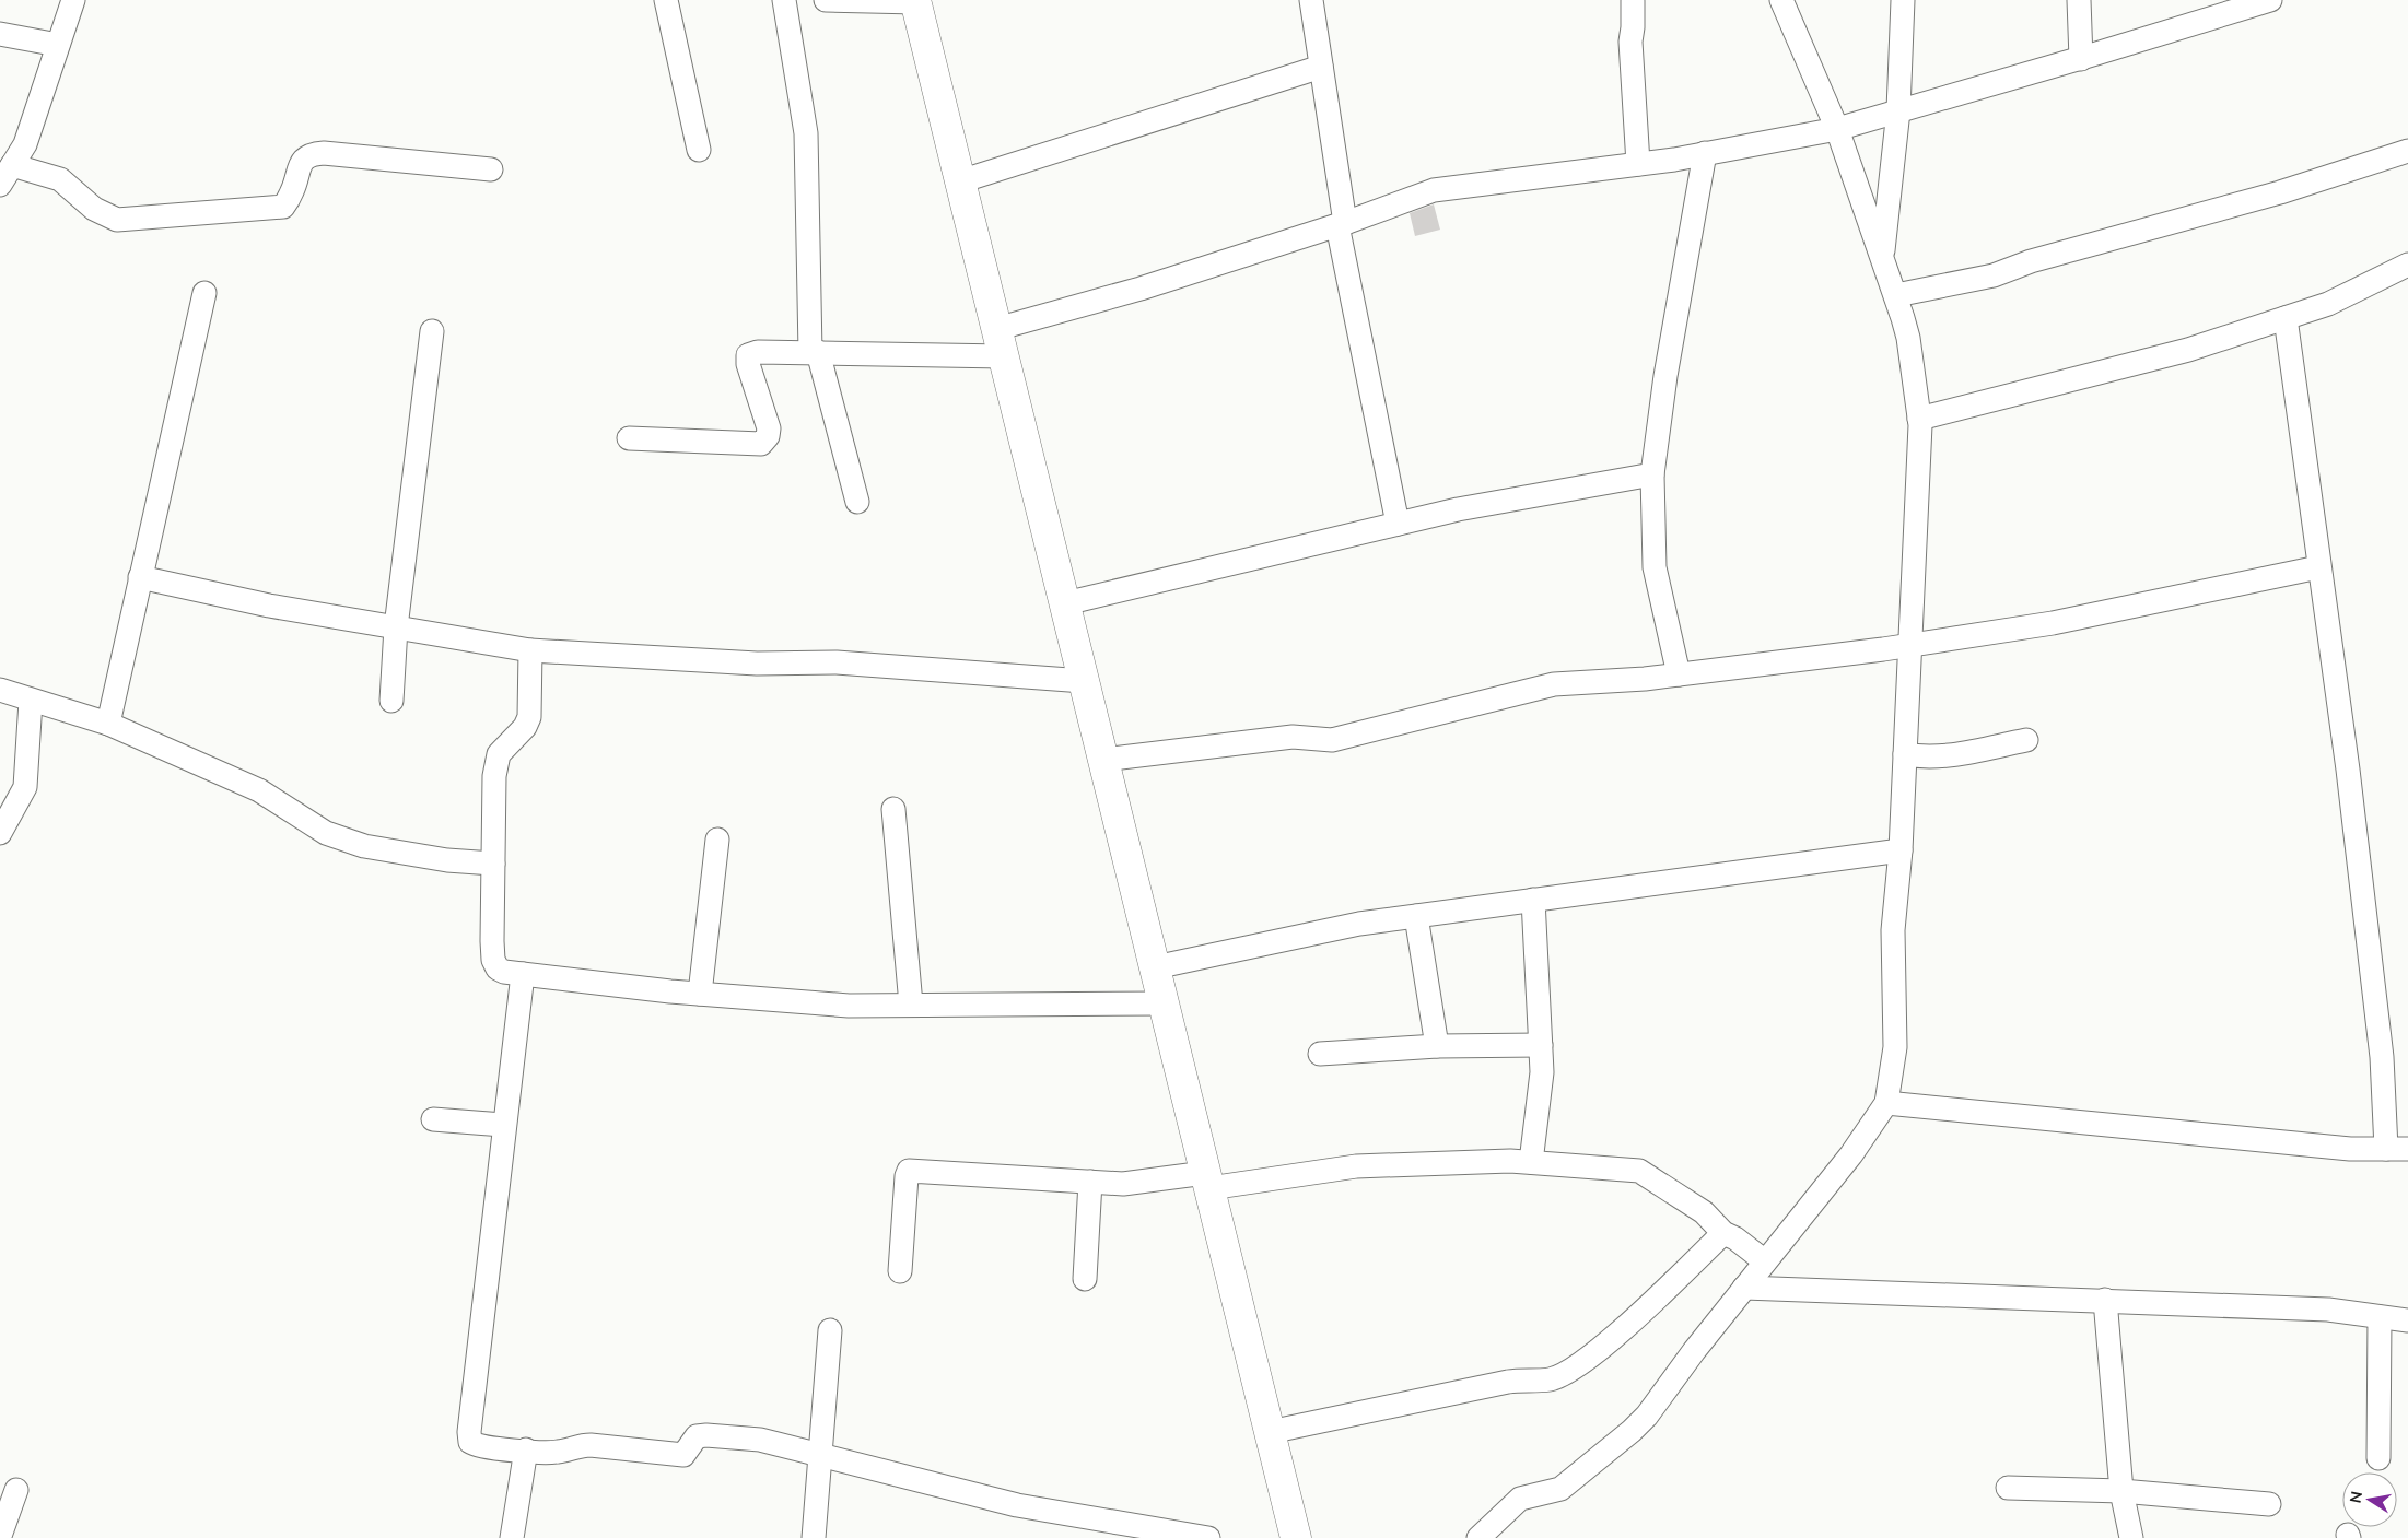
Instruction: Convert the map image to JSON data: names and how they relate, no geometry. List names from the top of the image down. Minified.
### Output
{"north":"left"}
